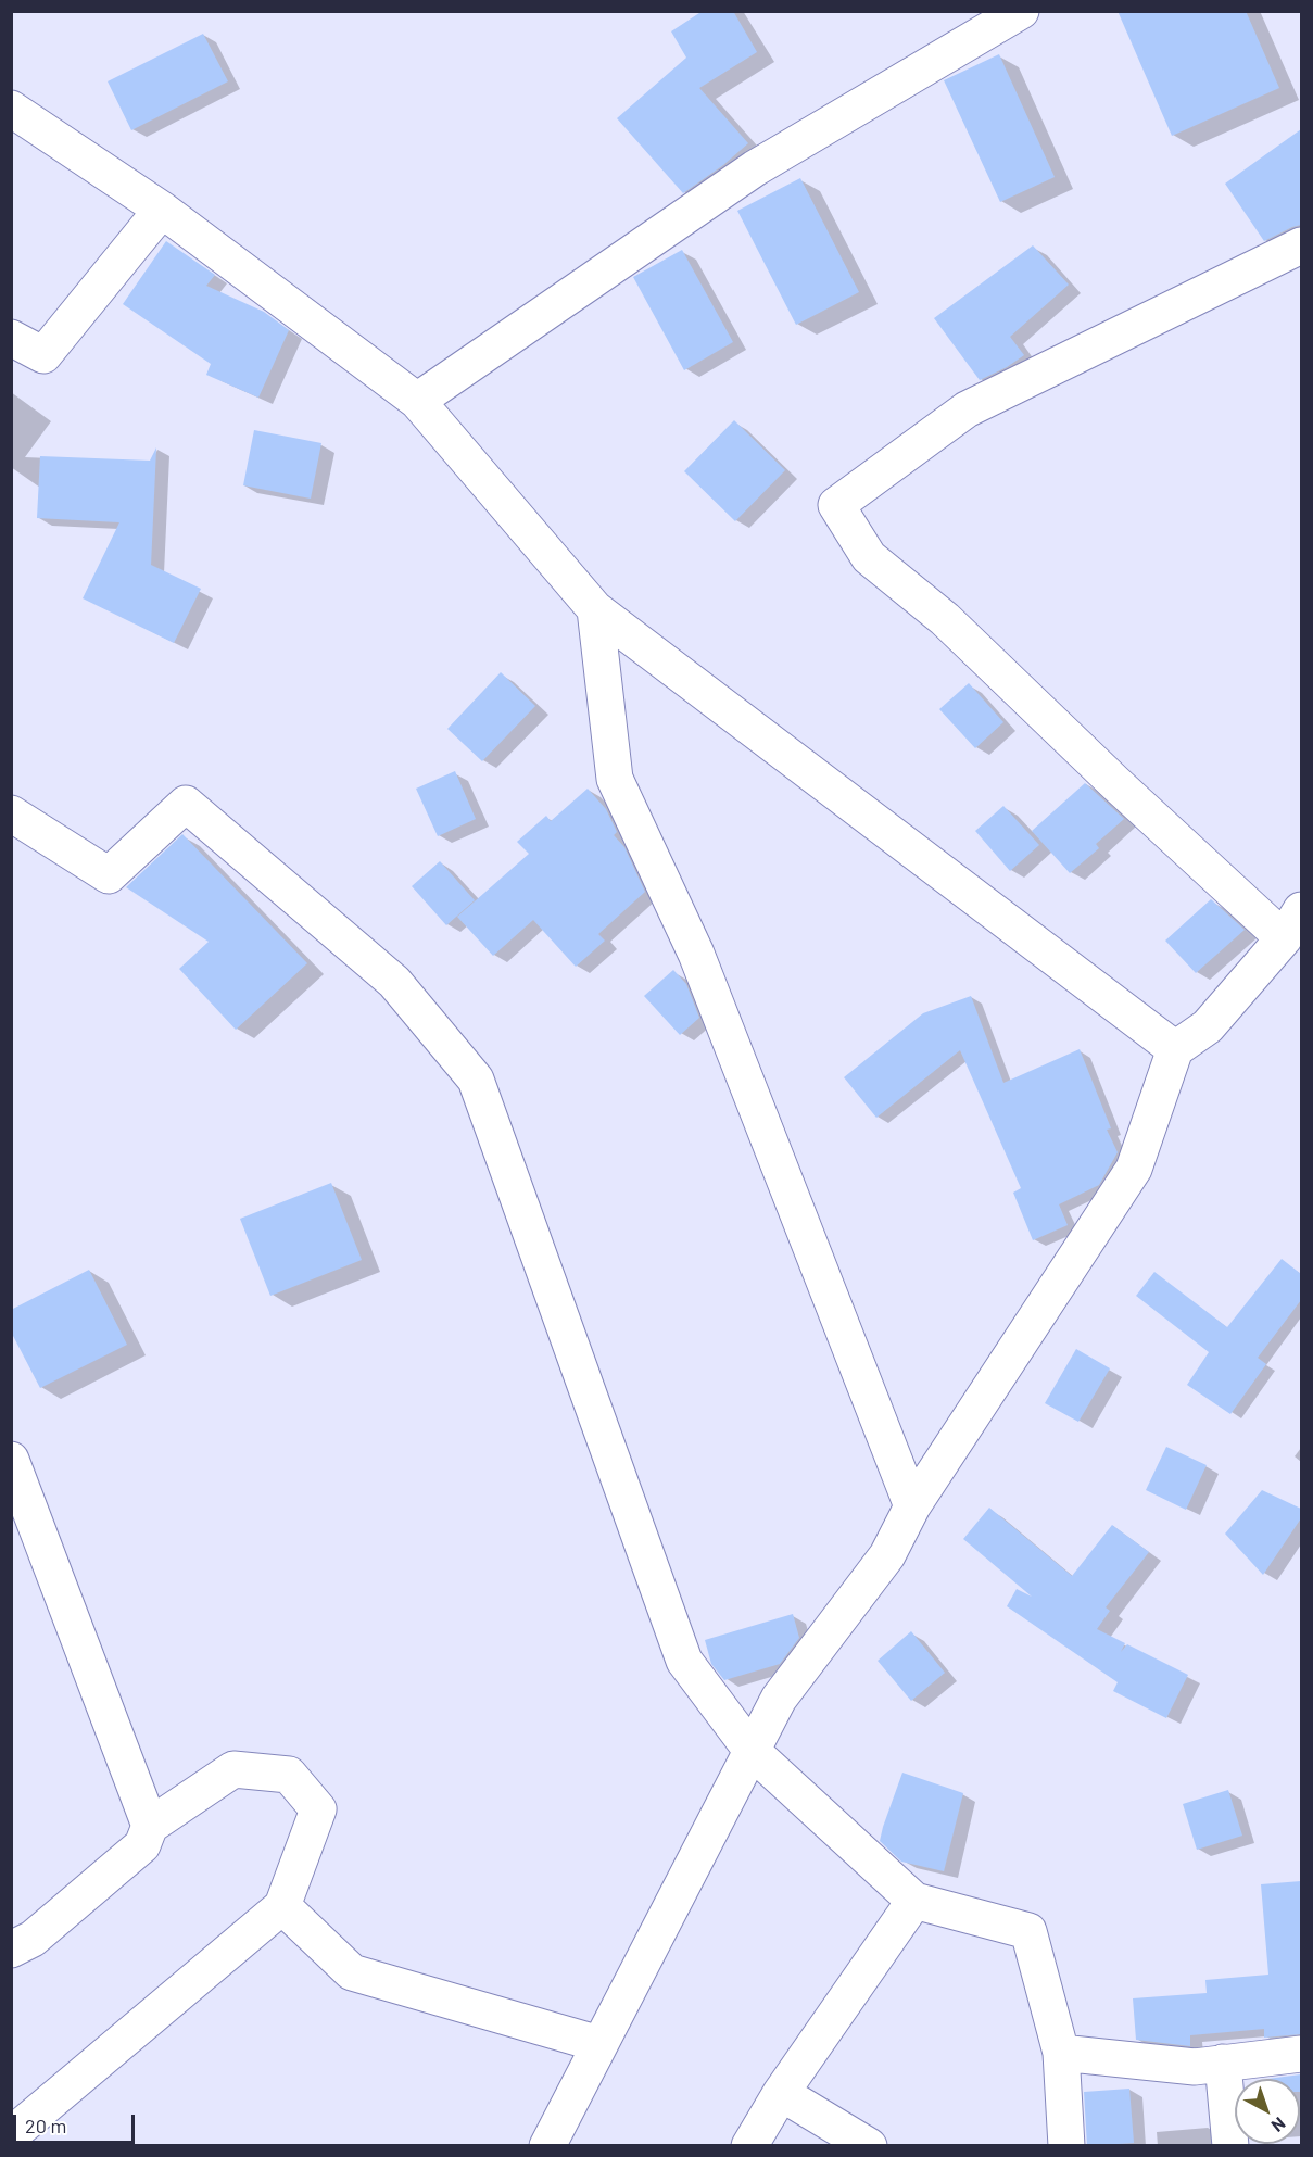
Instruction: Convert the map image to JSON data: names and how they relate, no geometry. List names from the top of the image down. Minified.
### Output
{"scale_bar":"20 m","north":"bottom right"}
